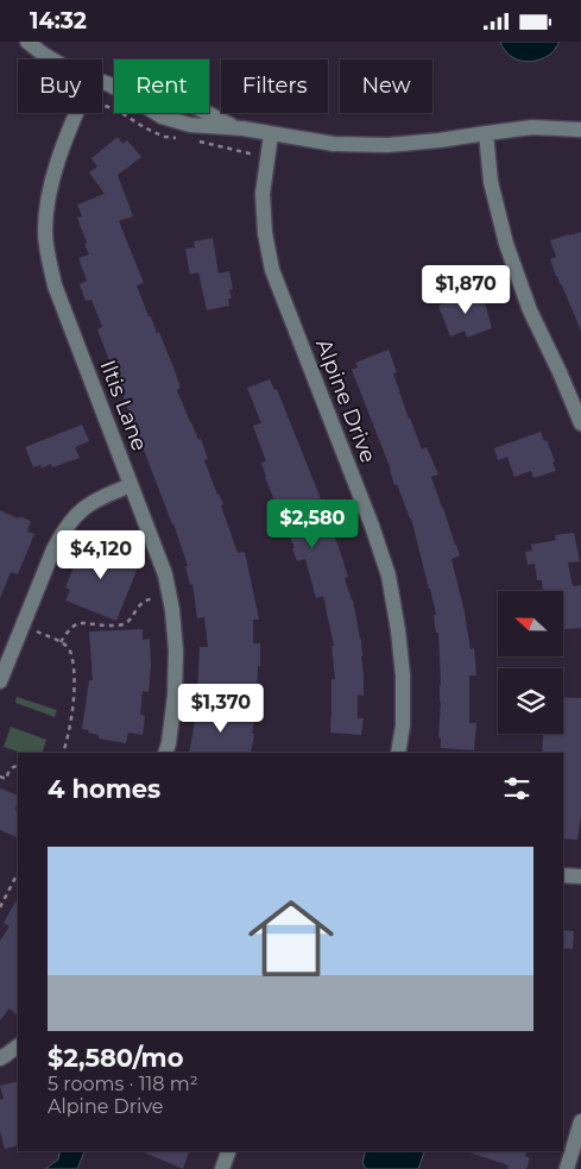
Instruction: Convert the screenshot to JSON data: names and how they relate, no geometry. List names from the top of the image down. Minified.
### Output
{"streets":{"street":["Alpine Drive","Iltis Lane"]},"north":"left","page":{"status":"14:32","chip":["Buy","Rent","Filters","New"],"price":["$1,870","$2,580","$4,120","$1,370"],"heading":"4 homes","list":[{"name":"$2,580/mo","note":"5 rooms · 118 m² · Alpine Drive"}]}}
